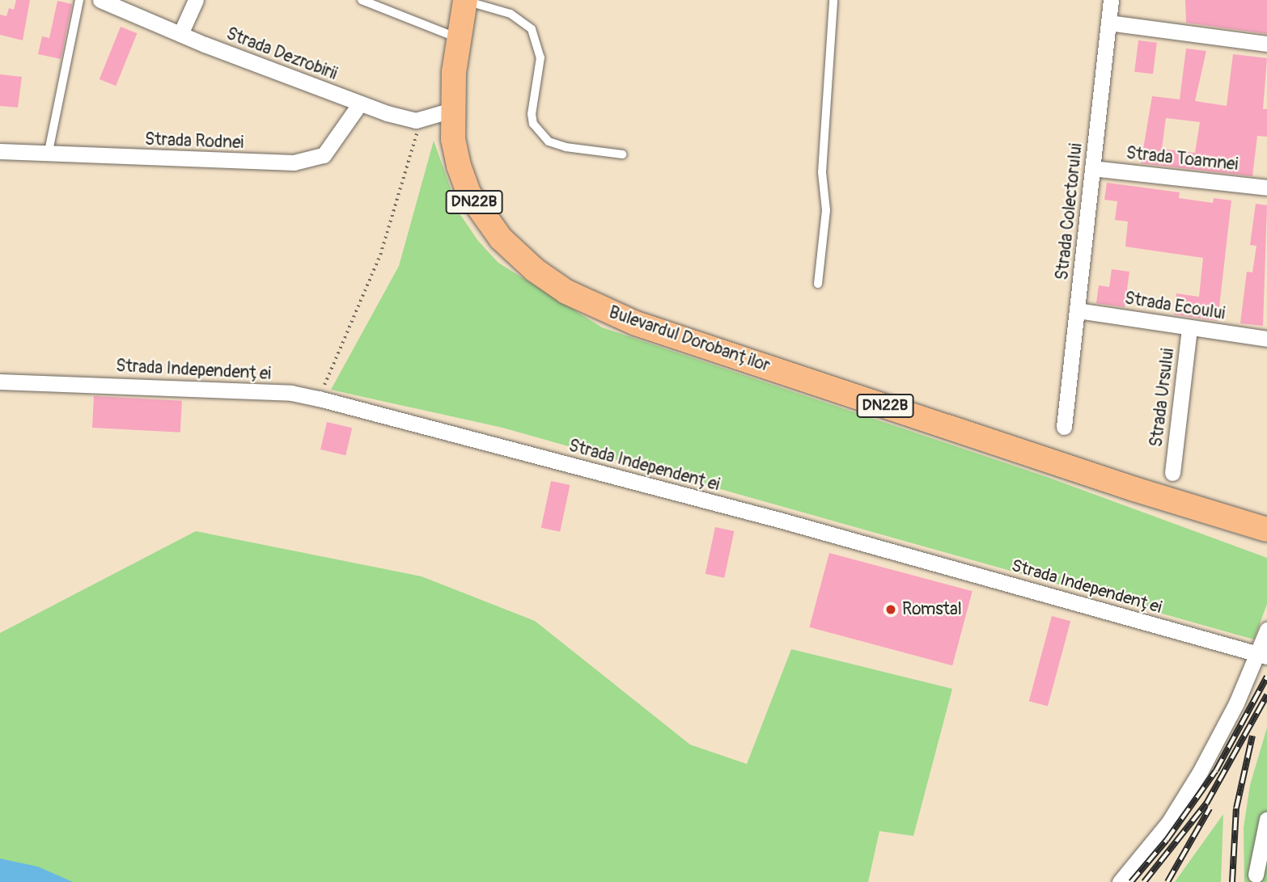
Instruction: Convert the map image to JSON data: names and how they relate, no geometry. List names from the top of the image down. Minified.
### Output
{"streets":{"main road":["DN22B","Bulevardul Dorobanților"],"street":["Strada Dezrobirii","Strada Rodnei","Strada Toamnei","Strada Colectorului","Strada Ecoului","Strada Independenței","Strada Ursului"]},"crossings":[["Strada Dezrobirii","Strada Rodnei"],["Strada Toamnei","Strada Colectorului"],["Strada Colectorului","Strada Ecoului"],["Strada Ecoului","Strada Ursului"]],"places":["Romstal"]}
